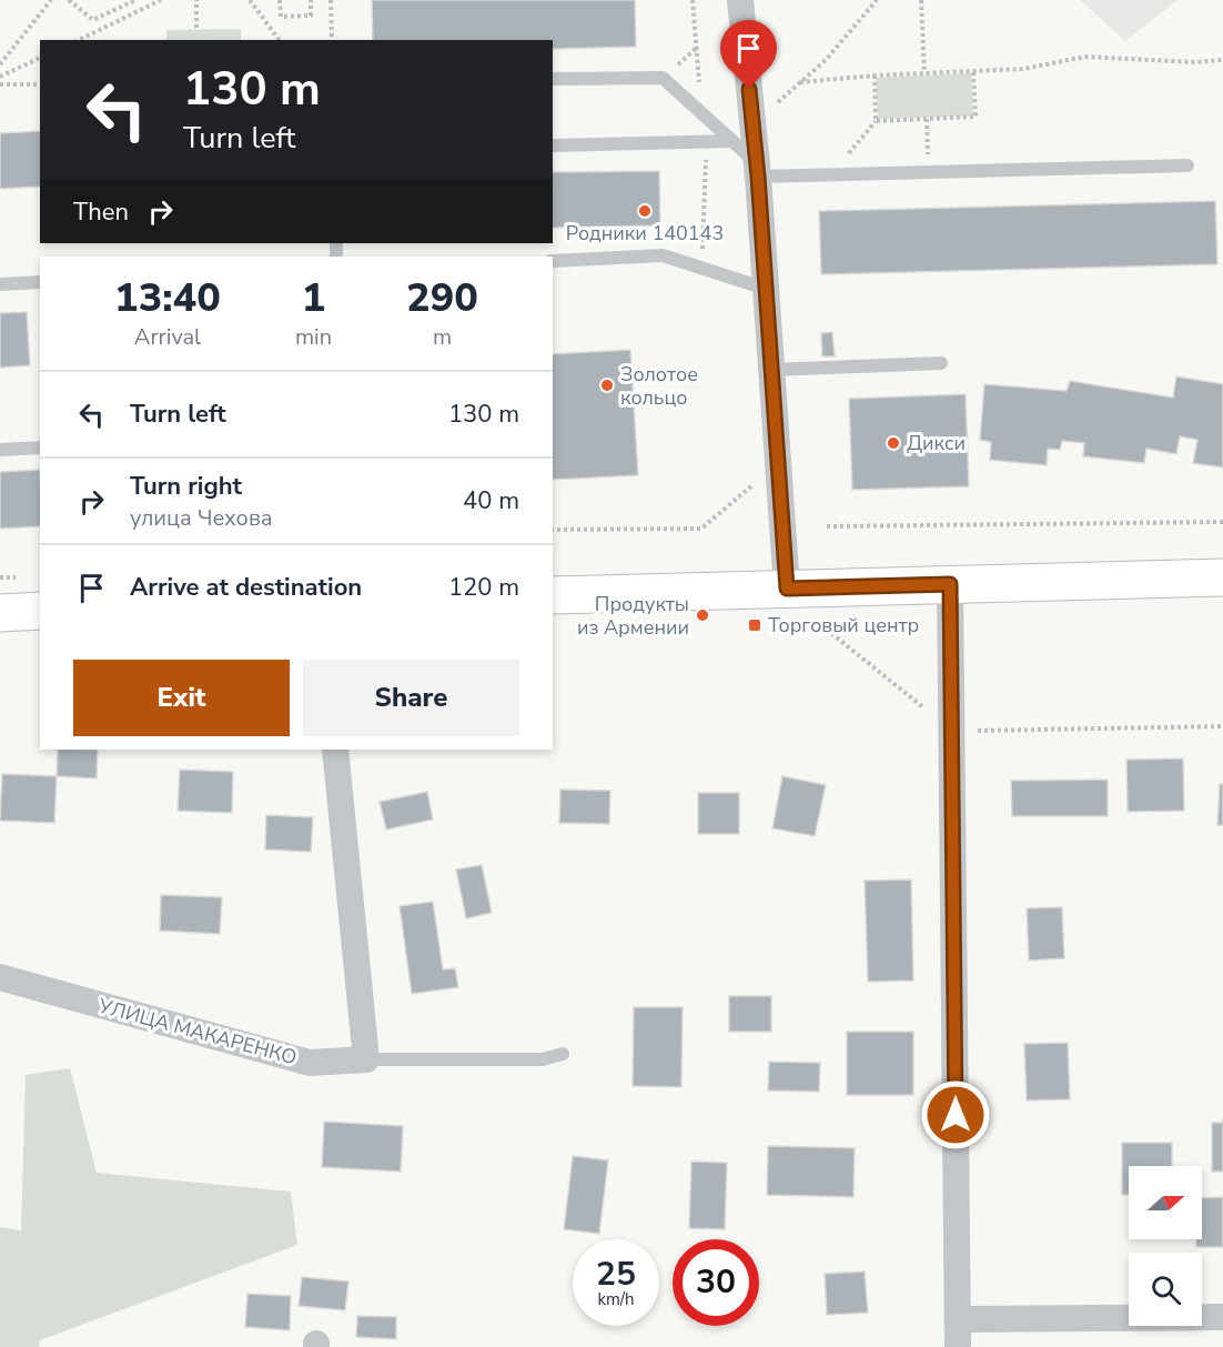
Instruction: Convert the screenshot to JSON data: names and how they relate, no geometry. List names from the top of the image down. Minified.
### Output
{"streets":{"street":["УЛИЦА МАКАРЕНКО"]},"places":{"other":["Родники 140143","Золотое кольцо","Дикси","Продукты из Армении"],"transit":["Торговый центр"]},"north":"right","page":{"turn":["130 m","Turn left"],"then":"Then","eta":["13:40","Arrival","1","min","290","m"],"list":[{"name":"Turn left","value":"130 m"},{"name":"Turn right","note":"улица Чехова","value":"40 m"},{"name":"Arrive at destination","value":"120 m"}],"buttons":["Exit","Share"],"speed":"25 km/h","limit":"30"}}
